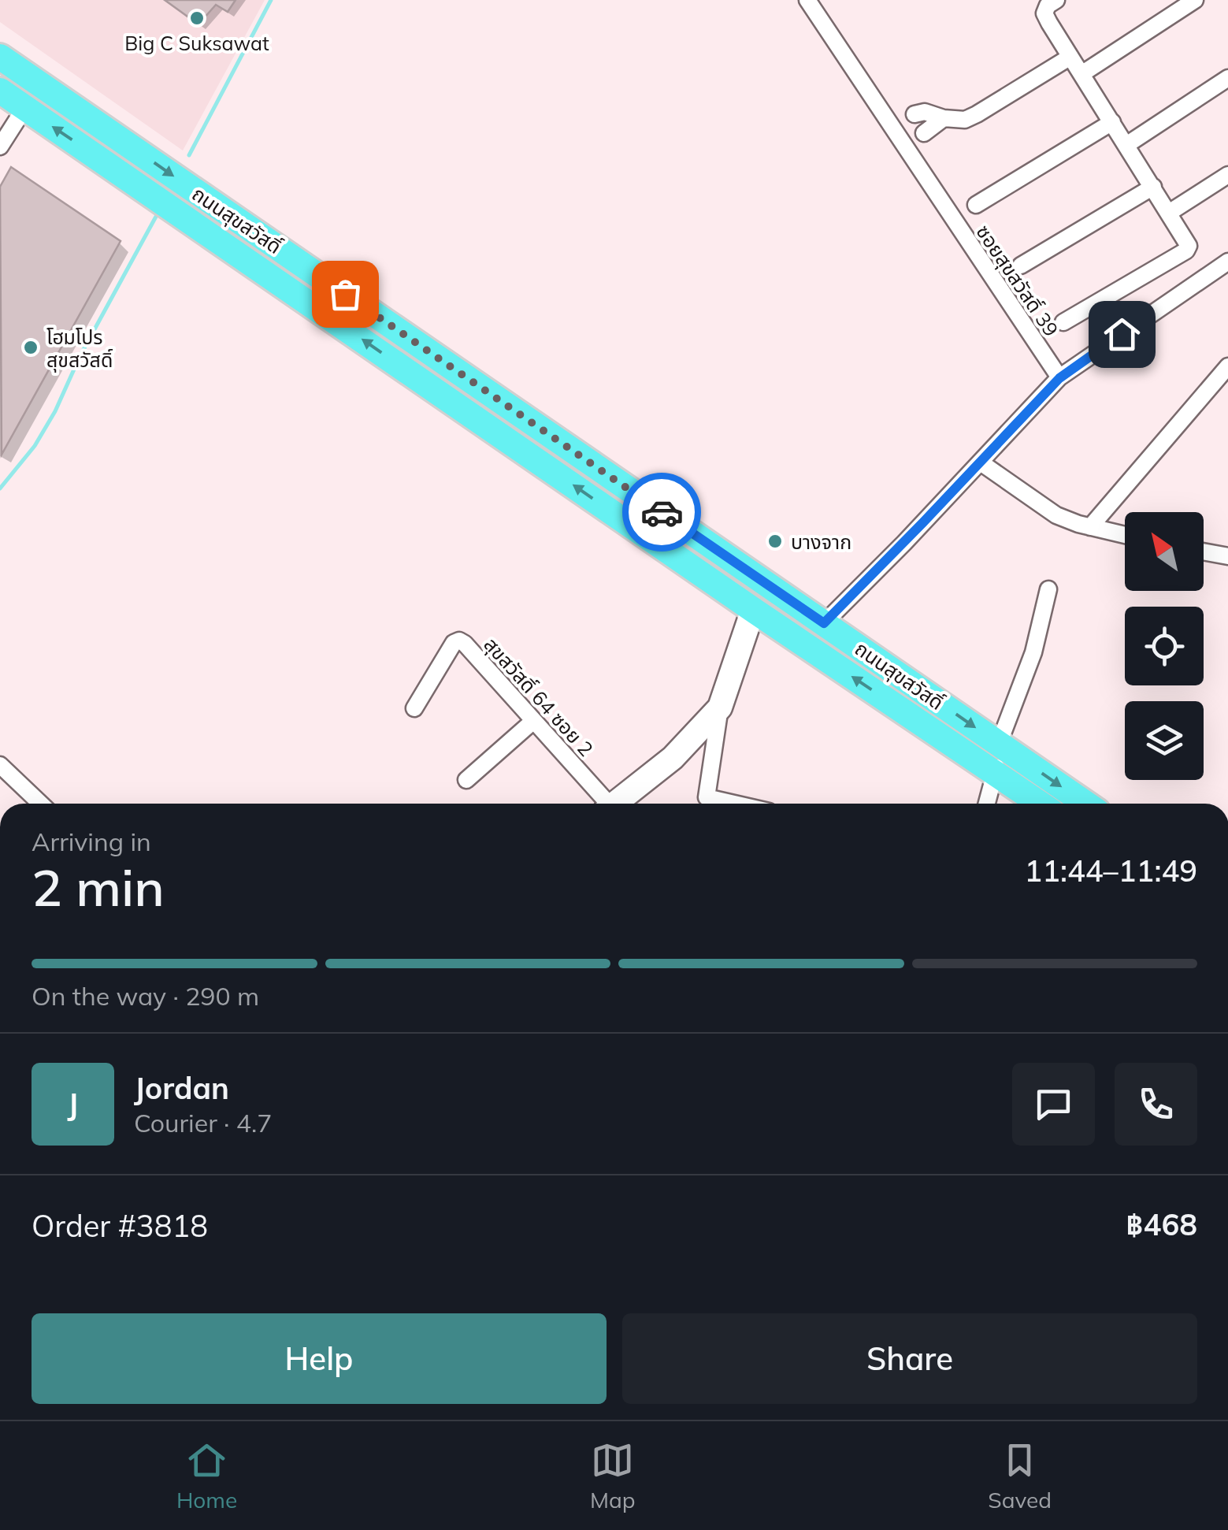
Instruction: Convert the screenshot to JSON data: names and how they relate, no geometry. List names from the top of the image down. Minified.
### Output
{"streets":{"main road":["ถนนสุขสวัสดิ์"],"street":["ซอยสุขสวัสดิ์ 39","สุขสวัสดิ์ 64 ซอย 2"]},"places":["Big C Suksawat","โฮมโปร สุขสวัสดิ์","บางจาก"],"north":"top left","page":{"heading":["2 min","Arriving in","11:44–11:49"],"panel":["Jordan","Courier · 4.7","Order #3818","฿468"],"bar":"On the way · 290 m","round":"J","buttons":["Help","Share"],"tabs":["Home","Map","Saved"]}}
